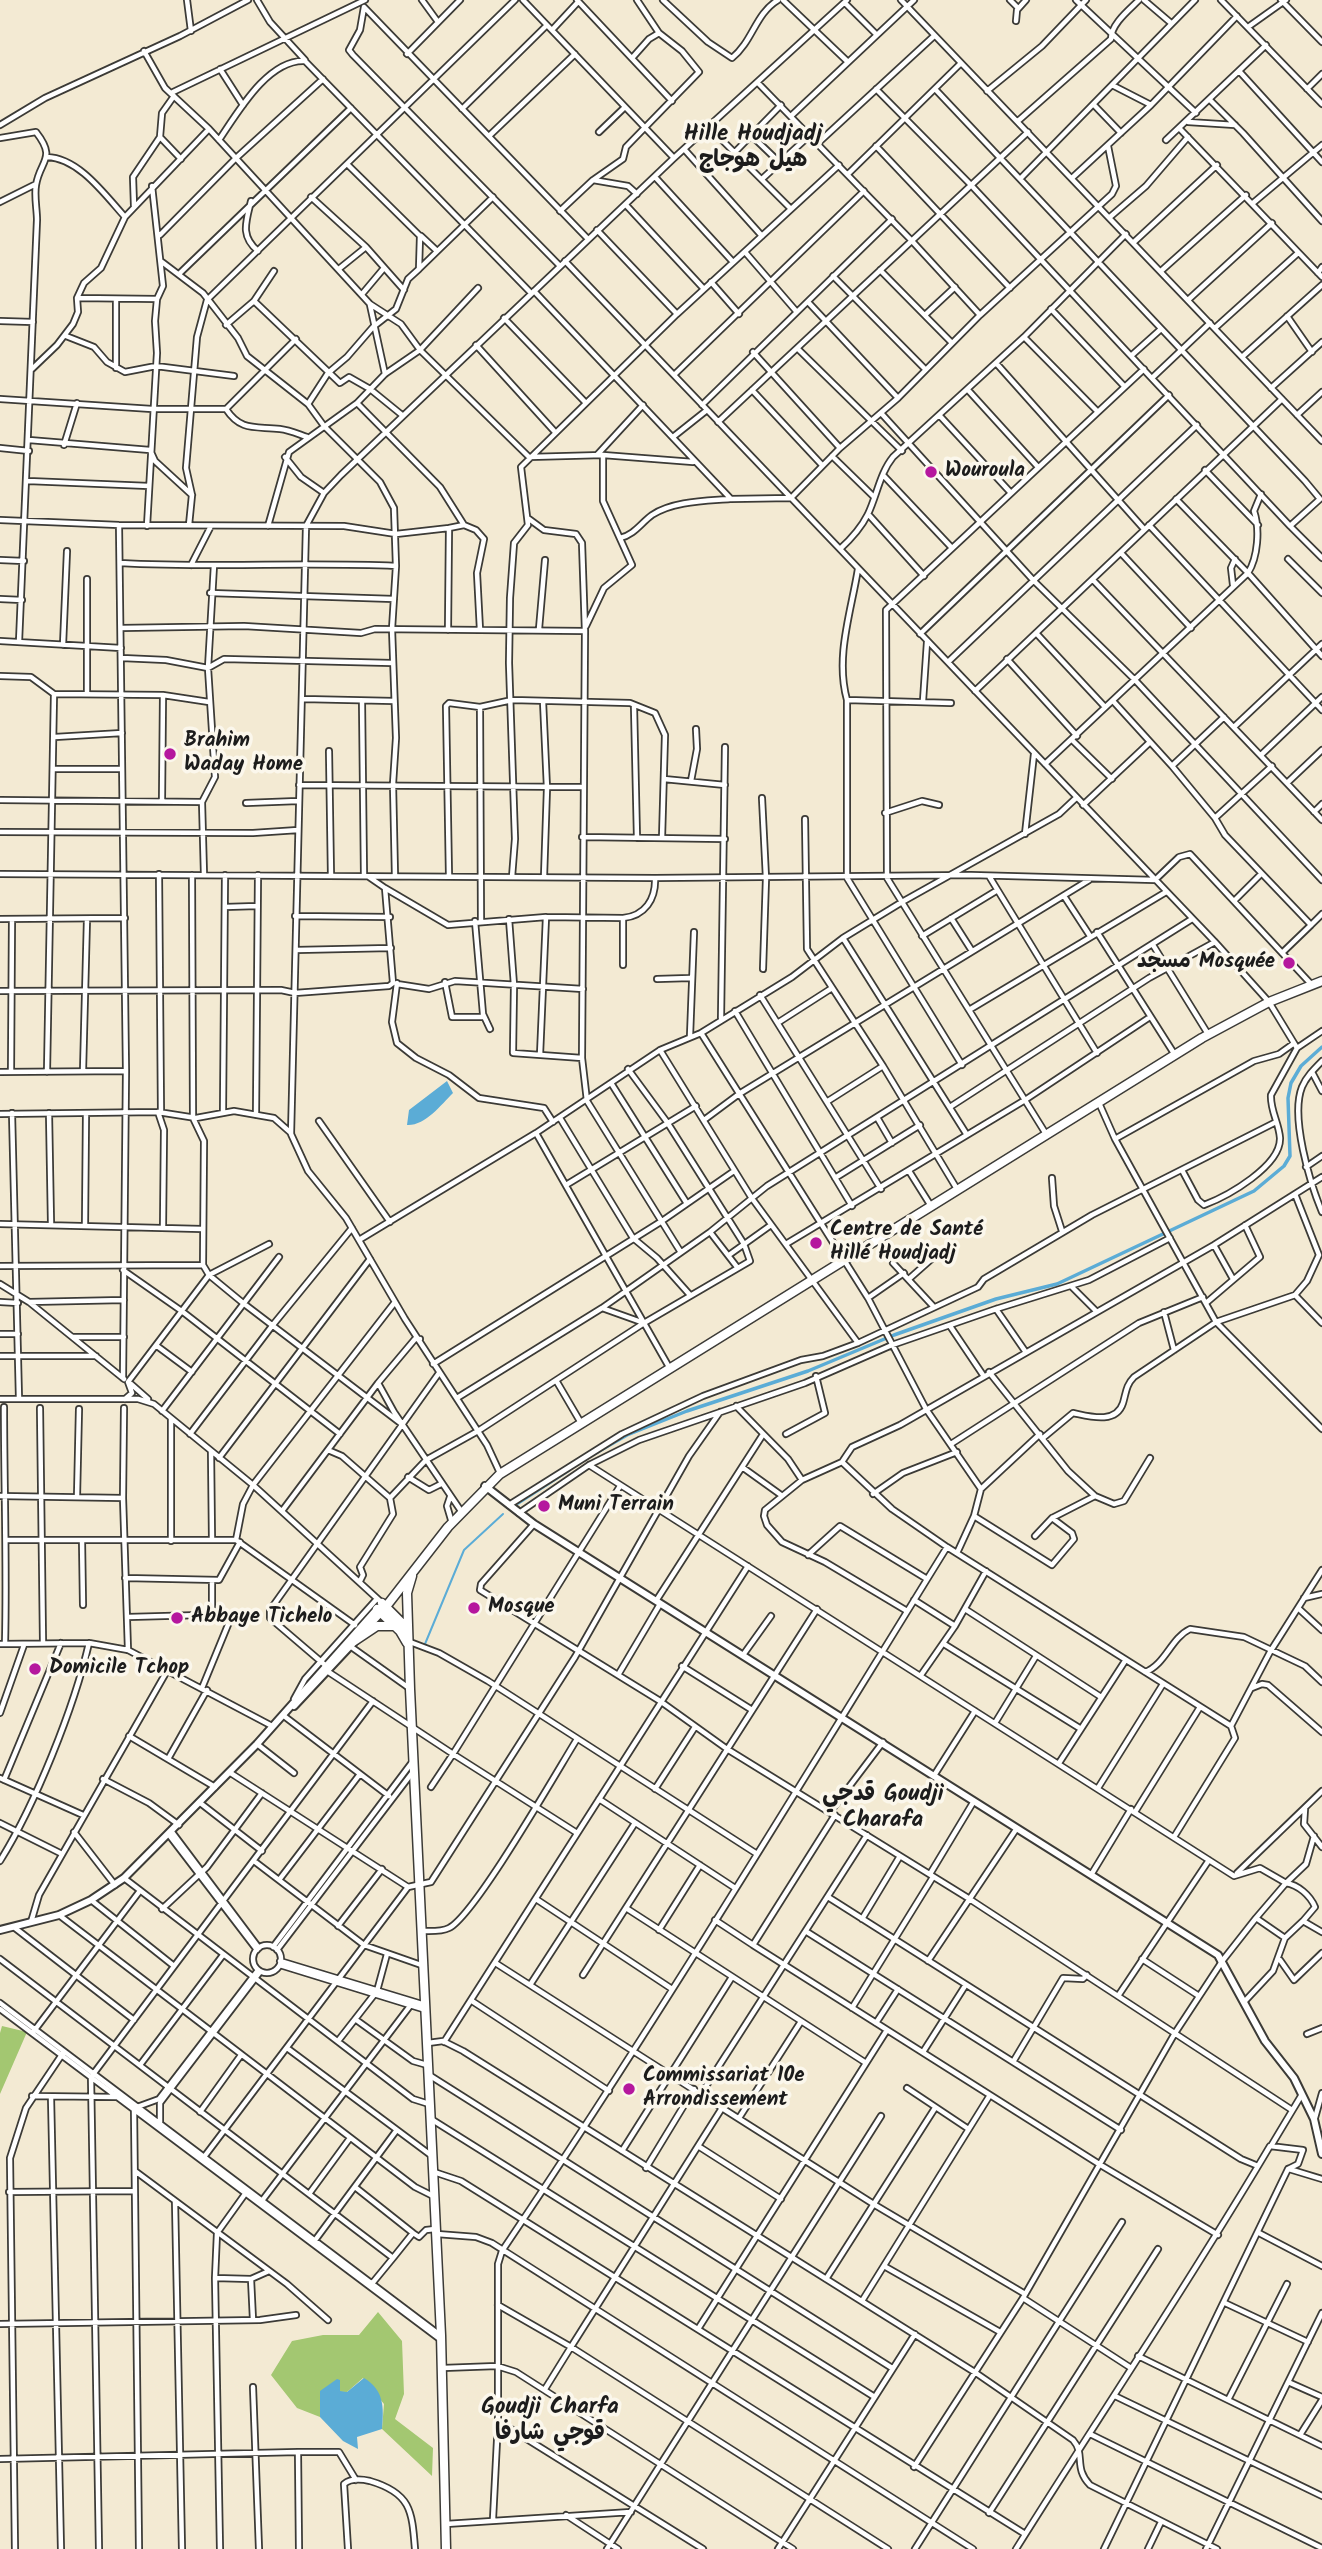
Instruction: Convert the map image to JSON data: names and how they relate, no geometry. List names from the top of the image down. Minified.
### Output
{"districts":["Hille Houdjadj هيل هوجاج","قدجي Goudji Charafa","Goudji Charfa قوجي شارفا"],"places":["Wouroula","Brahim Waday Home","مسجد Mosquée","Centre de Santé Hillé Houdjadj","Muni Terrain","Mosque","Abbaye Tichelo","Domicile Tchop","Commissariat 10e Arrondissement"]}
